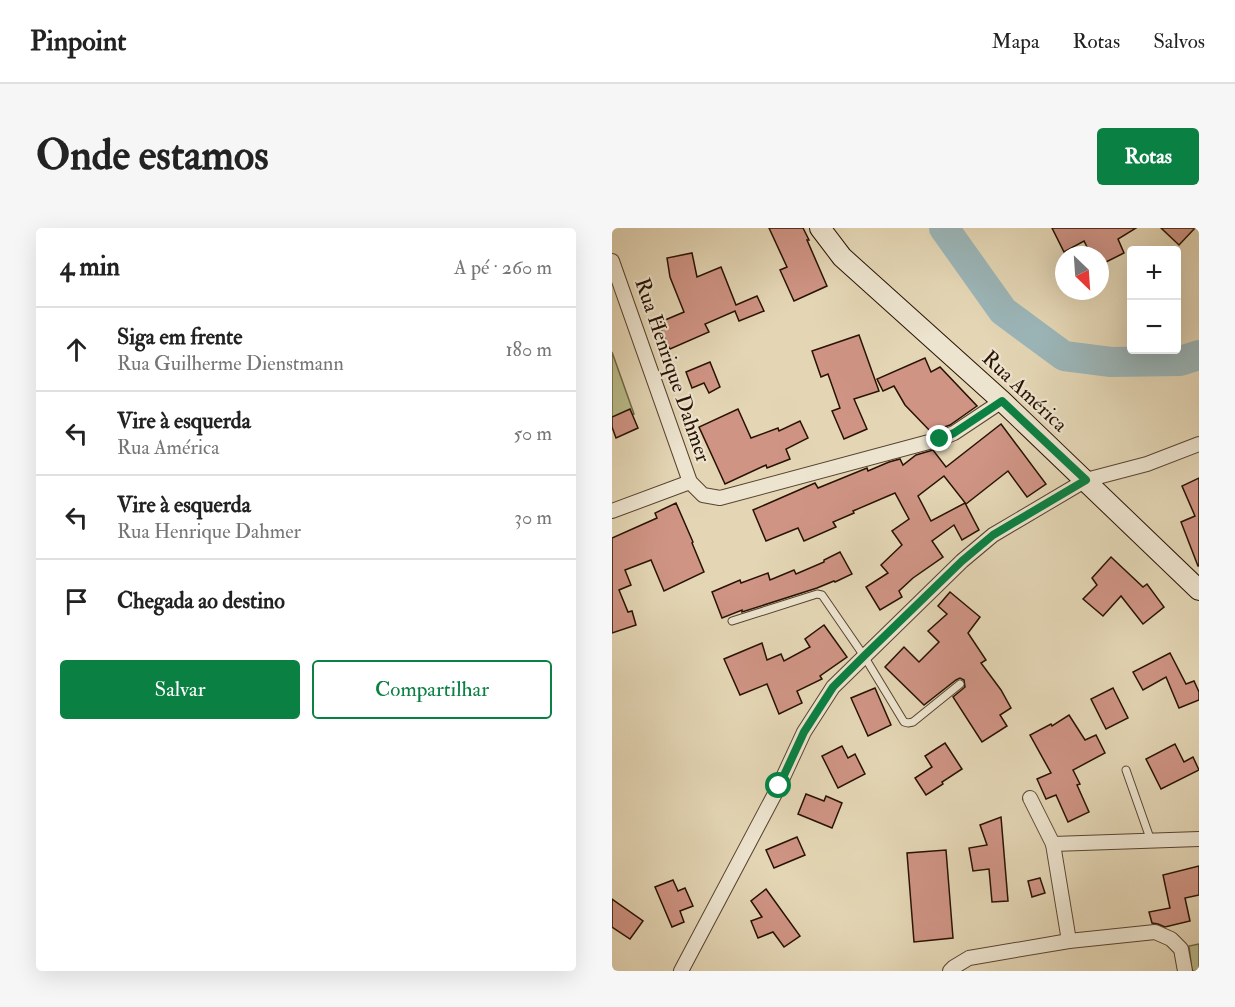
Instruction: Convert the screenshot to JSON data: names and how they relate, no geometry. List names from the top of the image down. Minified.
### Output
{"streets":{"street":["Rua Henrique Dahmer","Rua América"]},"crossings":[["Rua Henrique Dahmer","Rua América"]],"north":"bottom right","page":{"header":"Pinpoint","nav":["Mapa","Rotas","Salvos"],"buttons":["Rotas",["Salvar","Compartilhar"]],"title":"Onde estamos","heading":["4 min","A pé · 260 m"],"map_buttons":["+","−"],"list":[["Siga em frente","Rua Guilherme Dienstmann","180 m"],["Vire à esquerda","Rua América","50 m"],["Vire à esquerda","Rua Henrique Dahmer","30 m"],"Chegada ao destino"]}}
